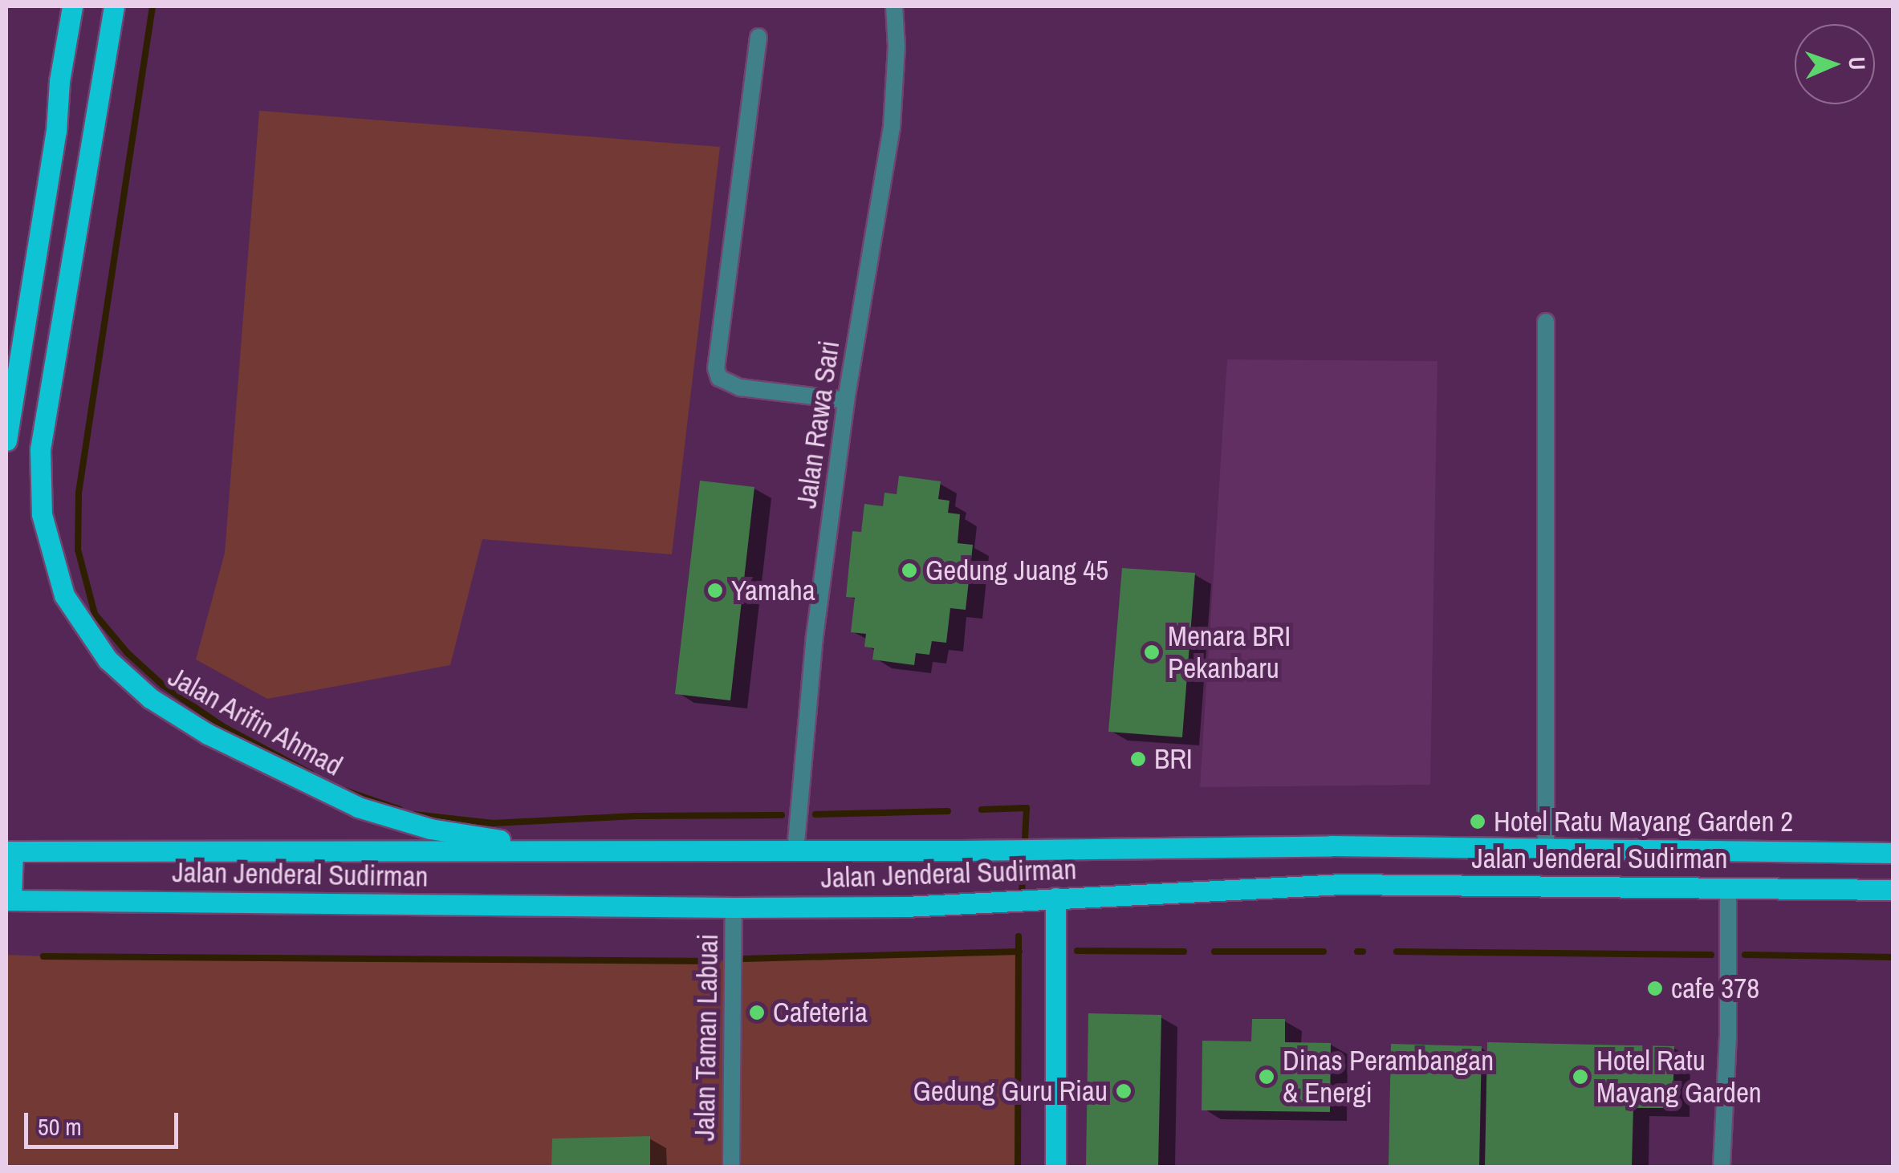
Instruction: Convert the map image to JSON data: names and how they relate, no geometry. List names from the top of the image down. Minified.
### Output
{"streets":{"main road":["Jalan Arifin Ahmad","Jalan Jenderal Sudirman"],"street":["Jalan Rawa Sari","Jalan Taman Labuai"]},"crossings":[["Jalan Rawa Sari","Jalan Jenderal Sudirman"],["Jalan Arifin Ahmad","Jalan Jenderal Sudirman"],["Jalan Jenderal Sudirman","Jalan Taman Labuai"]],"places":["Gedung Juang 45","Yamaha","Menara BRI Pekanbaru","BRI","Hotel Ratu Mayang Garden 2","cafe 378","Cafeteria","Dinas Perambangan & Energi","Hotel Ratu Mayang Garden","Gedung Guru Riau"],"scale_bar":"50 m","north":"right"}
